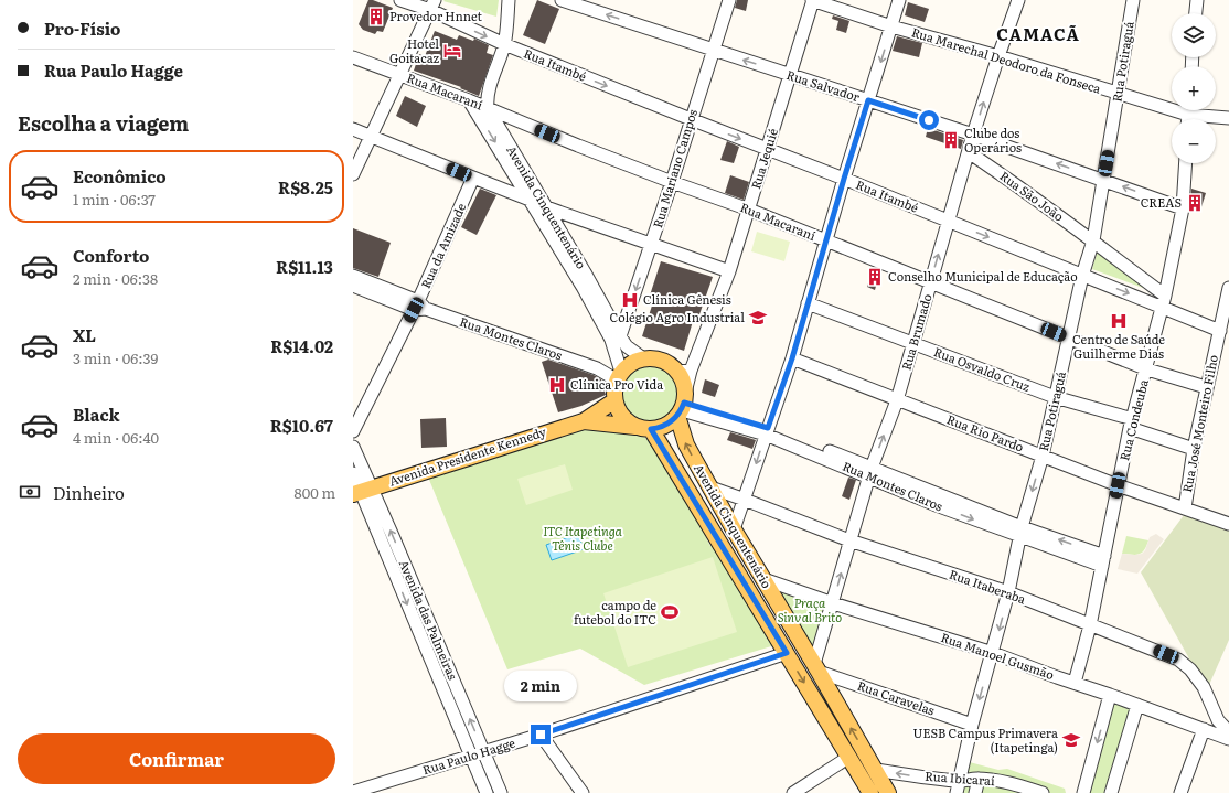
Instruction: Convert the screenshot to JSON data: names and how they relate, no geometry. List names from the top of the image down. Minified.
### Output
{"streets":{"main road":["Avenida Cinquentenário","Avenida Presidente Kennedy"],"street":["Rua Marechal Deodoro da Fonseca","Rua Potiraguá","Rua Itambé","Rua Salvador","Rua Macaraní","Rua Jequié","Rua Mariano Campos","Rua São João","Rua da Amizade","Rua Brumado","Rua Montes Claros","Rua Osvaldo Cruz","Rua Condeuba","Rua José Monteiro Filho","Rua Rio Pardo","Rua Itaberaba","Avenida das Palmeiras","Rua Manoel Gusmão","Rua Caravelas","Rua Paulo Hagge","Rua Ibicaraí"]},"crossings":[["Rua Marechal Deodoro da Fonseca","Rua Potiraguá"],["Rua Marechal Deodoro da Fonseca","Rua Jequié"],["Rua Marechal Deodoro da Fonseca","Rua Brumado"],["Rua Potiraguá","Rua Itambé"],["Rua Potiraguá","Rua Salvador"],["Rua Potiraguá","Rua Macaraní"],["Rua Potiraguá","Rua São João"],["Rua Potiraguá","Rua Montes Claros"],["Rua Potiraguá","Rua Osvaldo Cruz"],["Rua Potiraguá","Rua Rio Pardo"],["Rua Potiraguá","Rua Itaberaba"],["Rua Potiraguá","Rua Manoel Gusmão"],["Rua Potiraguá","Rua Caravelas"],["Rua Potiraguá","Rua Ibicaraí"],["Rua Itambé","Rua Jequié"],["Rua Itambé","Rua Mariano Campos"],["Rua Itambé","Rua São João"],["Rua Itambé","Rua Brumado"],["Rua Itambé","Rua Condeuba"],["Rua Itambé","Rua José Monteiro Filho"],["Rua Salvador","Rua Jequié"],["Rua Salvador","Rua Mariano Campos"],["Rua Salvador","Rua Brumado"],["Rua Salvador","Rua Condeuba"],["Rua Macaraní","Rua Jequié"],["Rua Macaraní","Rua Mariano Campos"],["Rua Macaraní","Avenida Cinquentenário"],["Rua Macaraní","Rua Brumado"],["Rua Macaraní","Rua Condeuba"],["Rua Macaraní","Rua José Monteiro Filho"],["Rua Jequié","Avenida Cinquentenário"],["Rua Jequié","Rua Montes Claros"],["Rua Jequié","Avenida Presidente Kennedy"],["Rua Mariano Campos","Avenida Cinquentenário"],["Rua São João","Rua Brumado"],["Rua São João","Rua Condeuba"],["Avenida Cinquentenário","Rua Brumado"],["Avenida Cinquentenário","Rua Montes Claros"],["Avenida Cinquentenário","Avenida Presidente Kennedy"],["Avenida Cinquentenário","Rua Itaberaba"],["Avenida Cinquentenário","Rua Manoel Gusmão"],["Avenida Cinquentenário","Rua Caravelas"],["Avenida Cinquentenário","Rua Paulo Hagge"],["Avenida Cinquentenário","Rua Ibicaraí"],["Rua da Amizade","Rua Montes Claros"],["Rua Brumado","Rua Montes Claros"],["Rua Brumado","Rua Osvaldo Cruz"],["Rua Brumado","Rua Rio Pardo"],["Rua Brumado","Rua Itaberaba"],["Rua Brumado","Rua Manoel Gusmão"],["Rua Brumado","Rua Caravelas"],["Rua Montes Claros","Rua Condeuba"],["Rua Montes Claros","Avenida Presidente Kennedy"],["Rua Osvaldo Cruz","Rua Condeuba"],["Rua Osvaldo Cruz","Rua José Monteiro Filho"],["Rua Condeuba","Rua Rio Pardo"],["Rua Condeuba","Rua Itaberaba"],["Rua Condeuba","Rua Manoel Gusmão"],["Rua José Monteiro Filho","Rua Rio Pardo"],["Avenida Presidente Kennedy","Avenida das Palmeiras"],["Avenida das Palmeiras","Rua Paulo Hagge"]],"one_way":["Rua Itambé","Rua Salvador","Rua Brumado","Rua Ibicaraí"],"districts":["CAMACÃ"],"parks":["ITC Itapetinga Tênis Clube","Praça Sinval Brito"],"places":{"building":["Provedor Hnnet","Clube dos Operários","CREAS","Conselho Municipal de Educação"],"hotel":["Hotel Goitacaz"],"hospital":["Clínica Gênesis","Centro de Saúde Guilherme Dias","Clínica Pro Vida"],"school or university":["Colégio Agro Industrial","UESB Campus Primavera (Itapetinga)"],"sports":["campo de futebol do ITC"]},"page":{"banner":["Pro-Físio","Rua Paulo Hagge"],"map_buttons":["+","−"],"heading":"Escolha a viagem","list":[{"name":"Econômico","note":"1 min · 06:37","value":"R$8.25"},{"name":"Conforto","note":"2 min · 06:38","value":"R$11.13"},{"name":"XL","note":"3 min · 06:39","value":"R$14.02"},{"name":"Black","note":"4 min · 06:40","value":"R$10.67"}],"pay":["Dinheiro","800 m"],"bubble":"2 min","buttons":"Confirmar"}}
